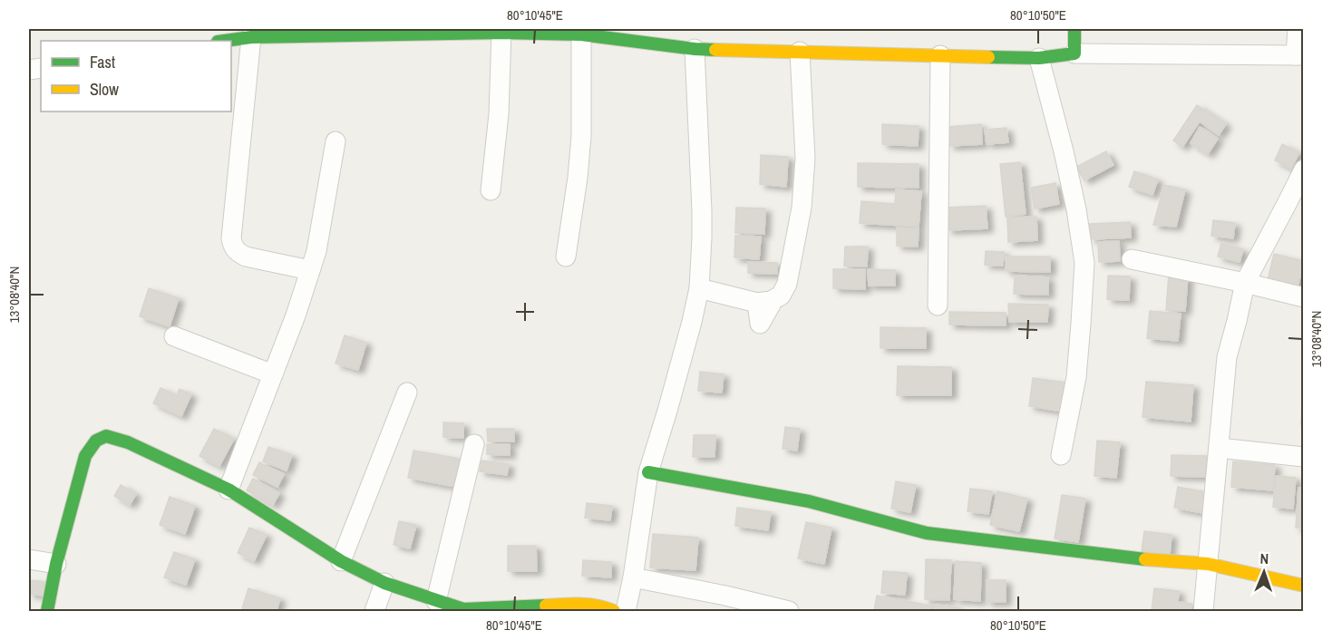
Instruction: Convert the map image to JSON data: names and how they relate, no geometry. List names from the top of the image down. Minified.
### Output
{"legend":["Fast","Slow"],"north":"top","coordinates":["80°10'45\"E","80°10'50\"E","13°08'40\"N"]}
